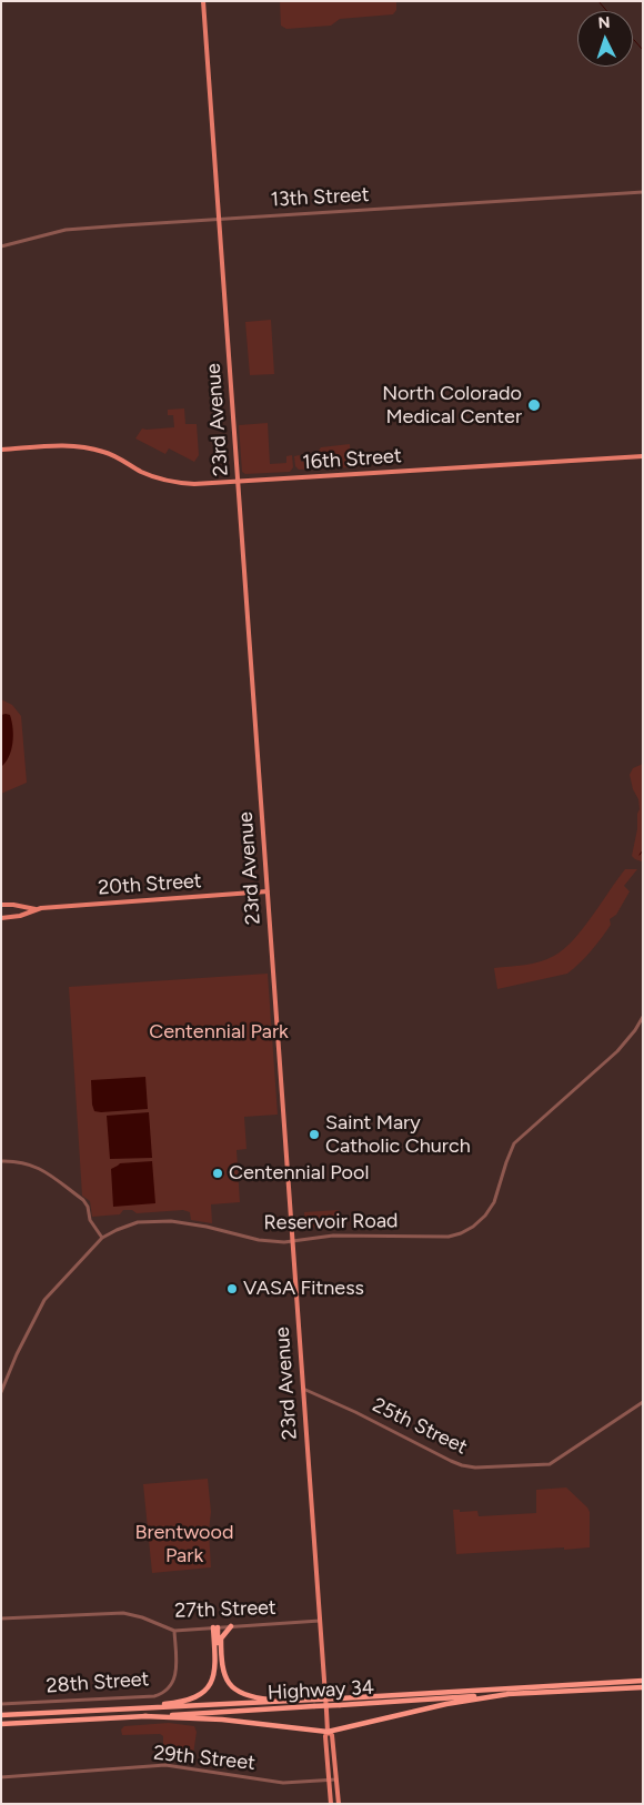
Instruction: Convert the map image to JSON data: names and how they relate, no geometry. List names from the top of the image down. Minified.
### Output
{"streets":{"highway":["Highway 34"],"main road":["23rd Avenue","16th Street","20th Street"],"street":["13th Street","Reservoir Road","25th Street","27th Street","28th Street","29th Street"]},"crossings":[["13th Street","23rd Avenue"],["23rd Avenue","16th Street"],["23rd Avenue","20th Street"],["23rd Avenue","Reservoir Road"],["23rd Avenue","25th Street"],["23rd Avenue","27th Street"],["23rd Avenue","29th Street"],["27th Street","28th Street"]],"parks":["Centennial Park","Brentwood Park"],"places":["North Colorado Medical Center","Saint Mary Catholic Church","Centennial Pool","VASA Fitness"],"north":"top"}
